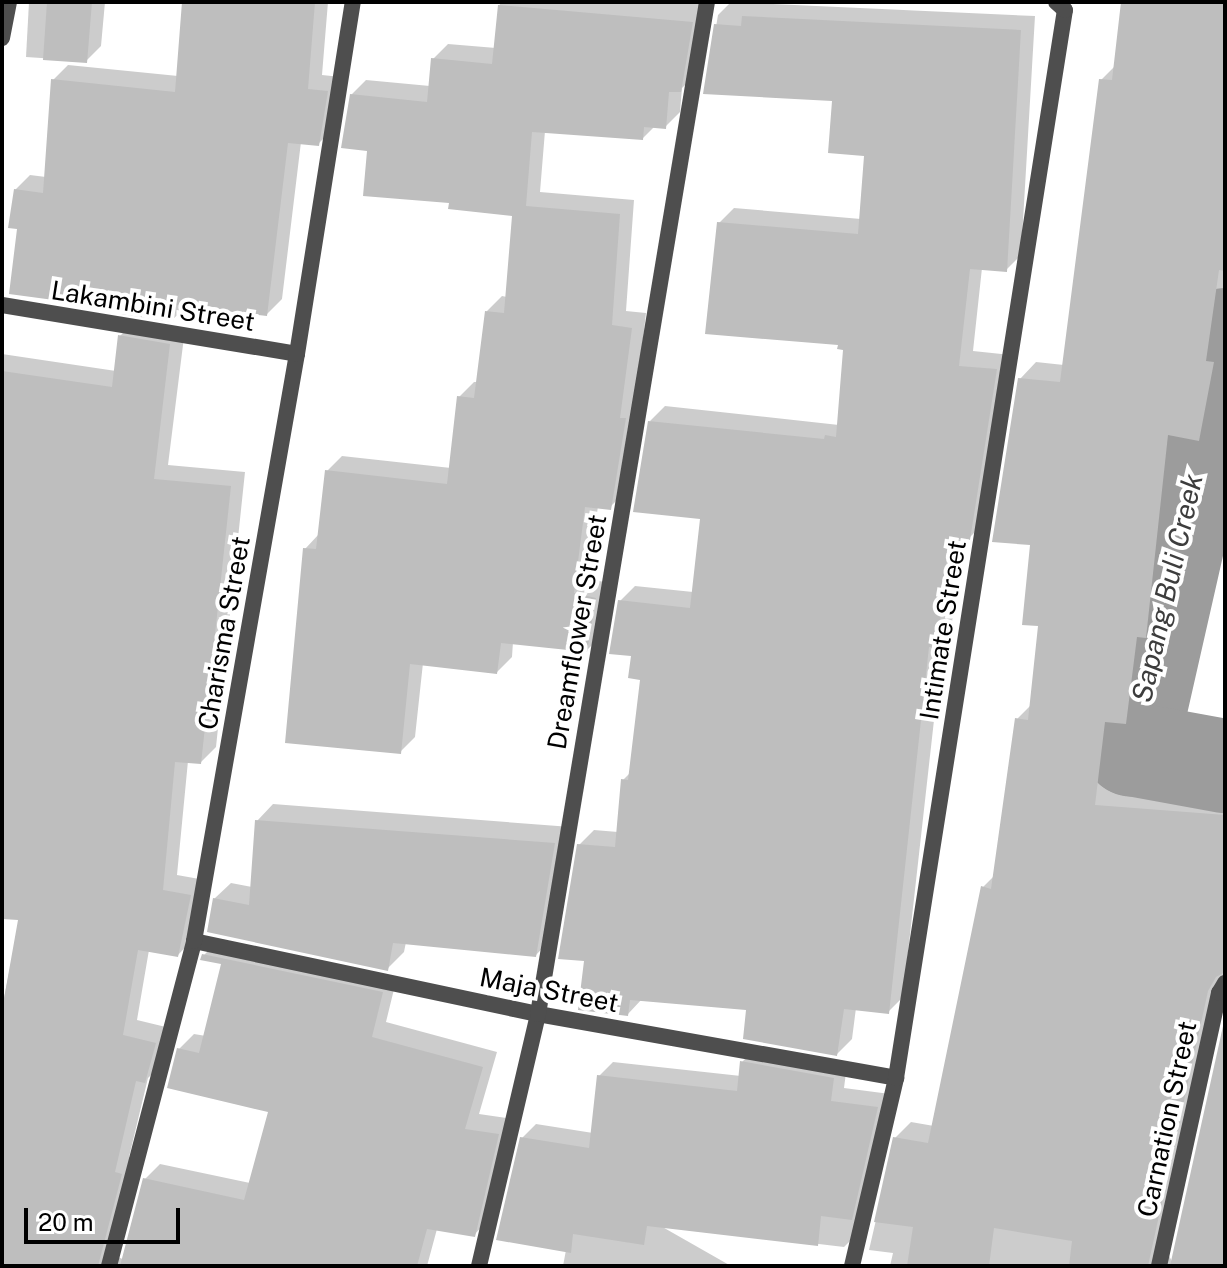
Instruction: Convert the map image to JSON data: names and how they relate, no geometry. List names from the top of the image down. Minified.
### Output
{"streets":{"street":["Lakambini Street","Intimate Street","Dreamflower Street","Charisma Street","Maja Street","Carnation Street"]},"crossings":[["Lakambini Street","Charisma Street"],["Intimate Street","Maja Street"],["Dreamflower Street","Maja Street"],["Charisma Street","Maja Street"]],"water":["Sapang Buli Creek"],"scale_bar":"20 m"}
